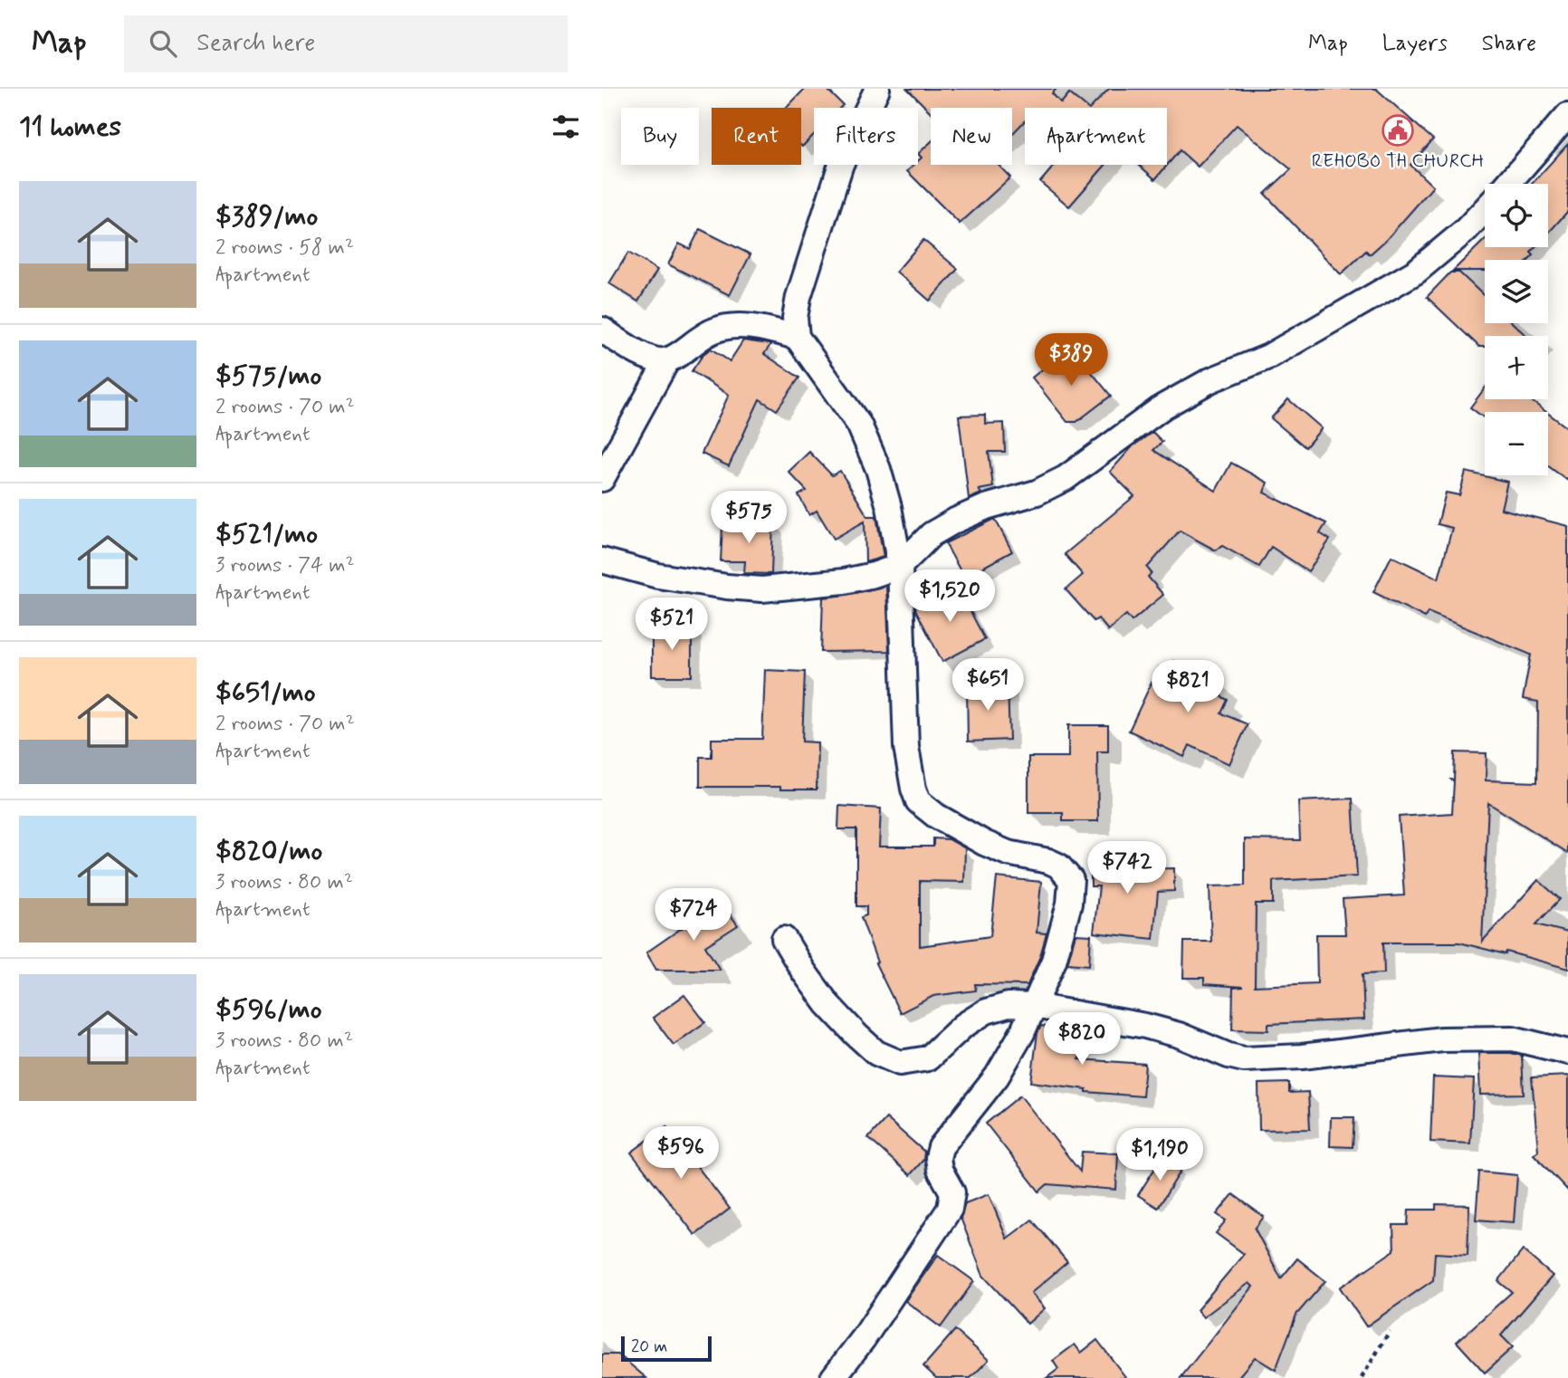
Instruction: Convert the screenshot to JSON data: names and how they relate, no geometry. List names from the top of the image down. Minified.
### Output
{"places":{"public building":["REHOBO TH CHURCH"]},"scale_bar":"20 m","page":{"header":"Map","search":"Search here","nav":["Map","Layers","Share"],"heading":"11 homes","chip":["Buy","Rent","Filters","New","Apartment"],"list":[{"name":"$389/mo","note":"2 rooms · 58 m² · Apartment"},{"name":"$575/mo","note":"2 rooms · 70 m² · Apartment"},{"name":"$521/mo","note":"3 rooms · 74 m² · Apartment"},{"name":"$651/mo","note":"2 rooms · 70 m² · Apartment"},{"name":"$820/mo","note":"3 rooms · 80 m² · Apartment"},{"name":"$596/mo","note":"3 rooms · 80 m² · Apartment"}],"map_buttons":["+","−"],"price":["$389","$575","$1,520","$521","$651","$821","$742","$724","$820","$596","$1,190"],"scale":"20 m"}}
